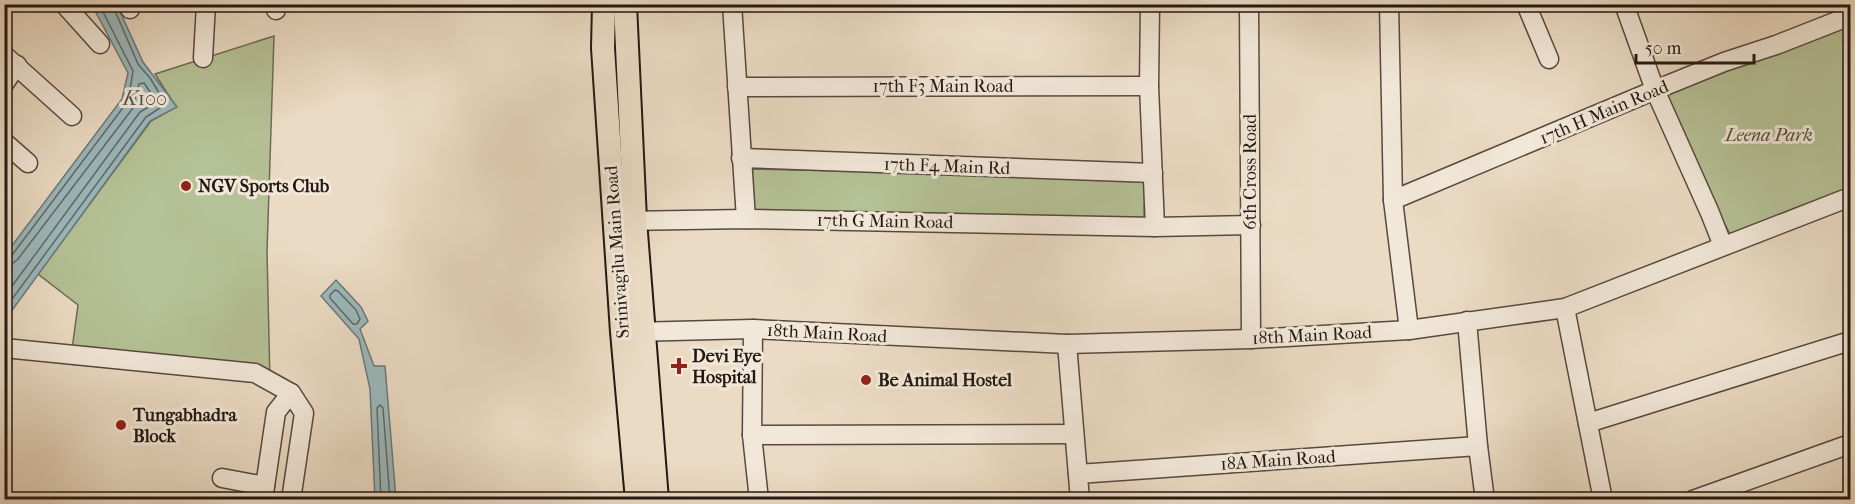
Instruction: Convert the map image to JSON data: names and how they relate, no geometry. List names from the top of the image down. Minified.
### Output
{"streets":{"main road":["Srinivagilu Main Road"],"street":["17th F3 Main Road","17th H Main Road","17th F4 Main Rd","6th Cross Road","17th G Main Road","18th Main Road","18A Main Road"]},"crossings":[["6th Cross Road","17th G Main Road"],["6th Cross Road","18th Main Road"],["17th G Main Road","Srinivagilu Main Road"],["Srinivagilu Main Road","18th Main Road"]],"water":["K100"],"parks":["Leena Park"],"places":{"other":["NGV Sports Club","Be Animal Hostel","Tungabhadra Block"],"health":["Devi Eye Hospital"]},"scale_bar":"50 m"}
